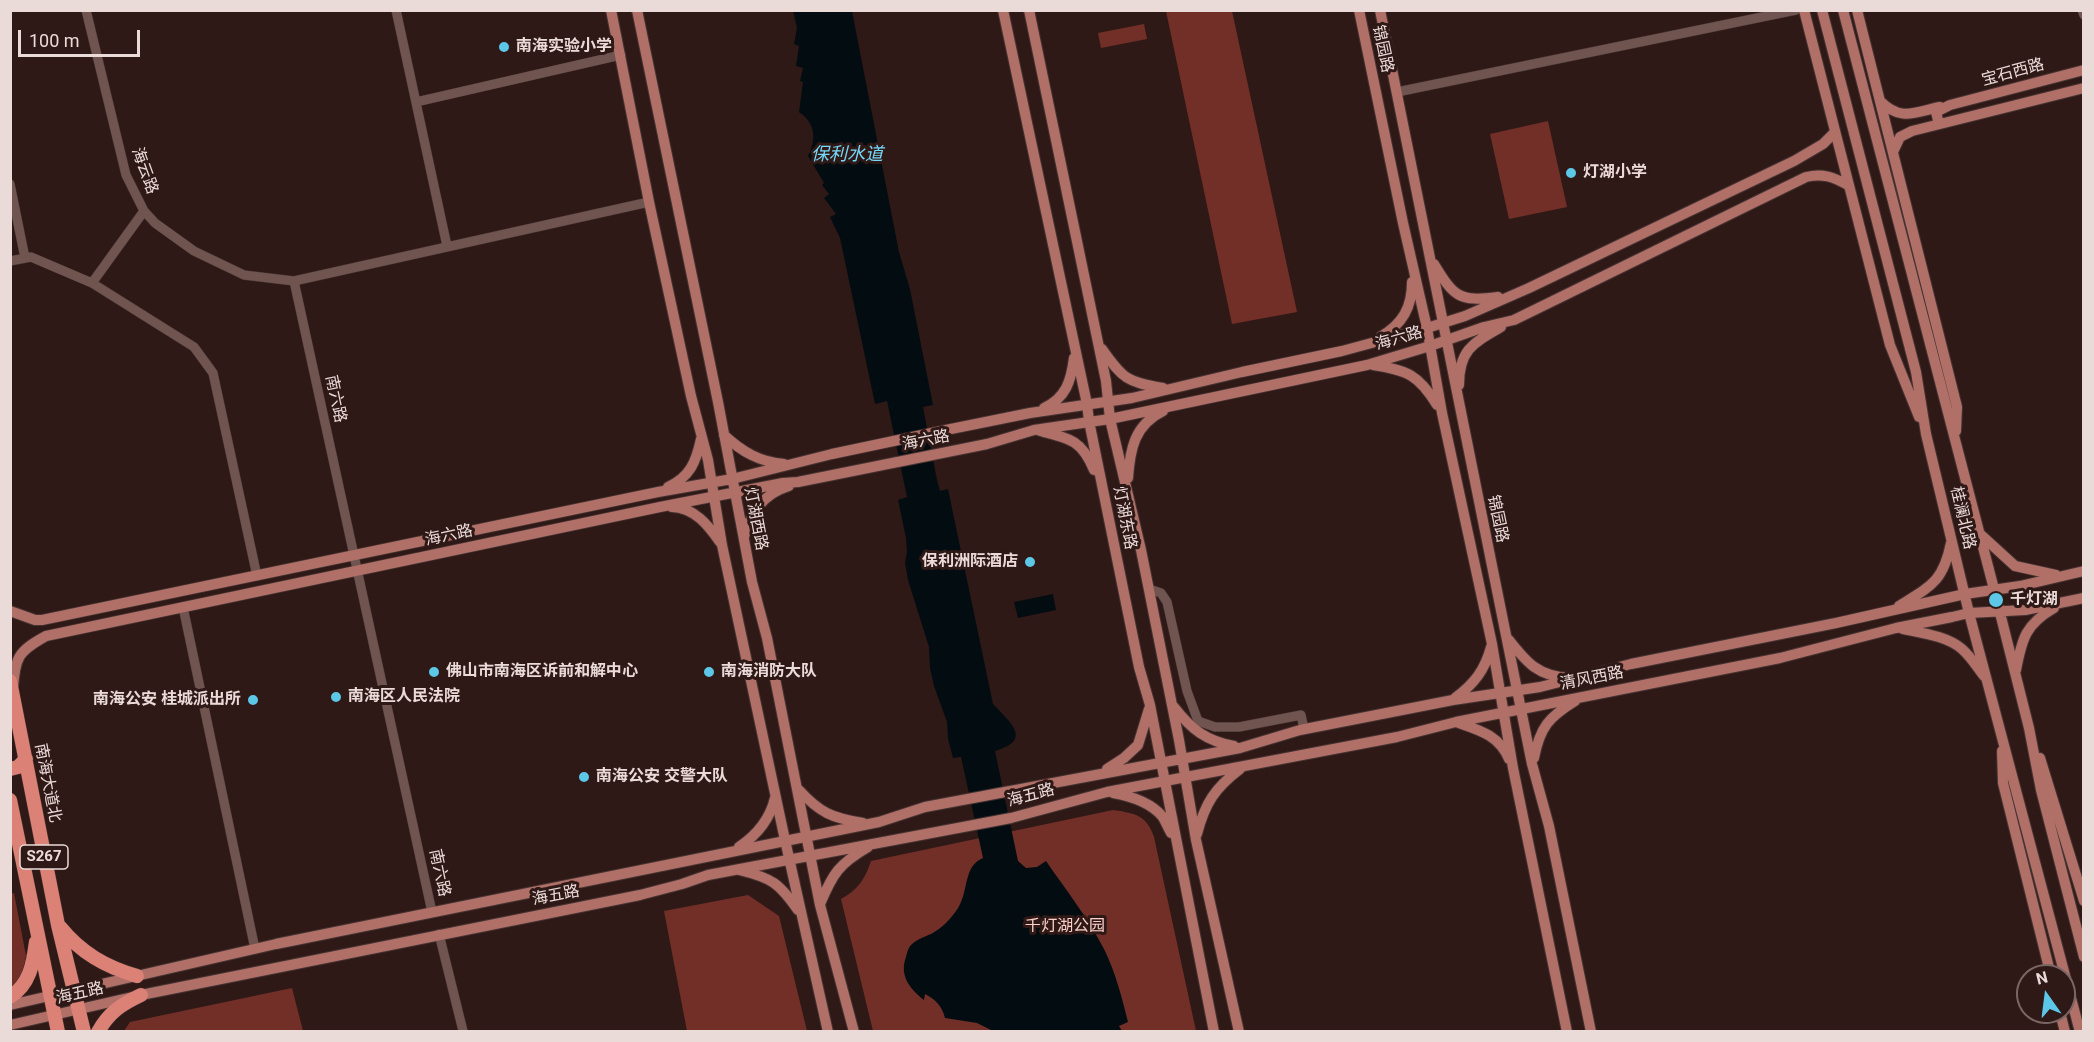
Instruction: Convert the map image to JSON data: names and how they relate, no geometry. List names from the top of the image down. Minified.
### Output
{"streets":{"highway":["南海大道北","S267"],"main road":["锦园路","宝石西路","海六路","灯湖东路","桂澜北路","灯湖西路","清风西路","海五路"],"street":["海云路","南六路"]},"crossings":[["锦园路","海六路"],["锦园路","清风西路"],["海云路","南六路"],["海六路","南六路"],["海六路","灯湖东路"],["海六路","灯湖西路"],["海六路","南海大道北"],["南六路","清风西路"],["灯湖东路","清风西路"],["桂澜北路","清风西路"],["灯湖西路","清风西路"],["灯湖西路","海五路"],["清风西路","南海大道北"],["清风西路","海五路"],["清风西路","S267"],["南海大道北","海五路"],["海五路","S267"]],"water":["保利水道"],"parks":["千灯湖公园"],"places":["南海实验小学","灯湖小学","保利洲际酒店","千灯湖","佛山市南海区诉前和解中心","南海消防大队","南海区人民法院","南海公安 桂城派出所","南海公安 交警大队"],"scale_bar":"100 m","north":"top"}
